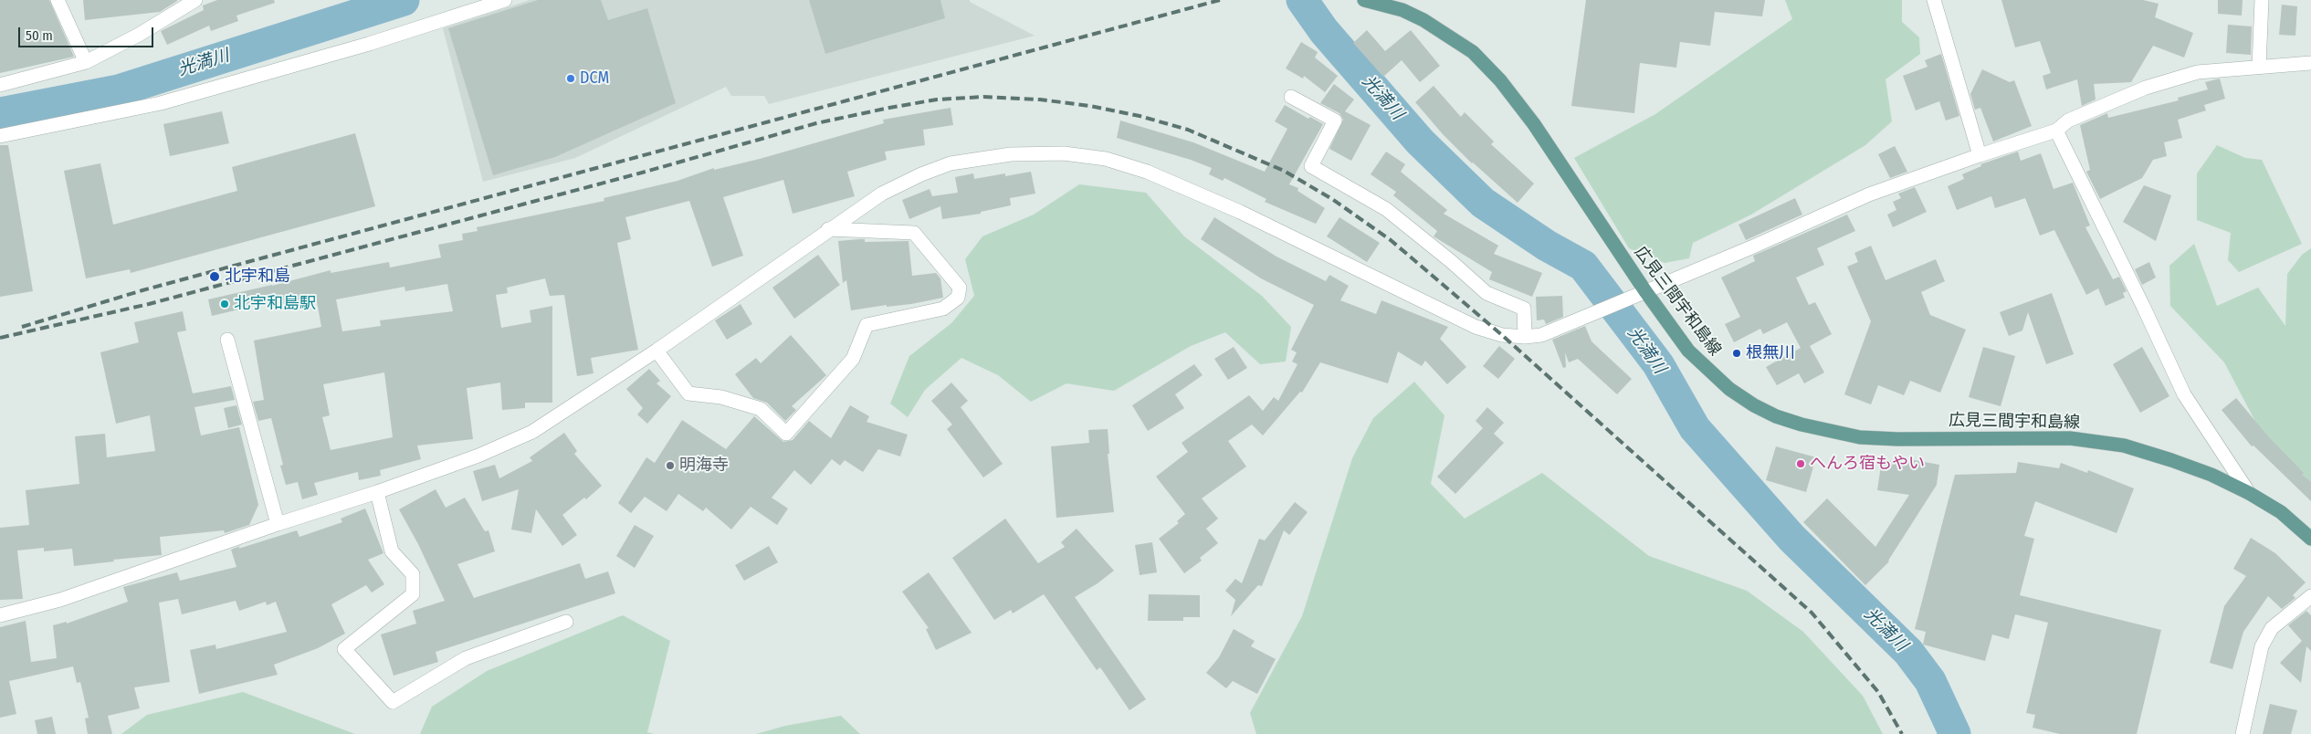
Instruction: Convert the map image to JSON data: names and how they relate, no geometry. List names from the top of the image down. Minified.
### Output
{"streets":{"main road":["広見三間宇和島線"]},"water":["光満川"],"places":["DCM","北宇和島","北宇和島駅","根無川","へんろ宿もやい","明海寺"],"scale_bar":"50 m"}
